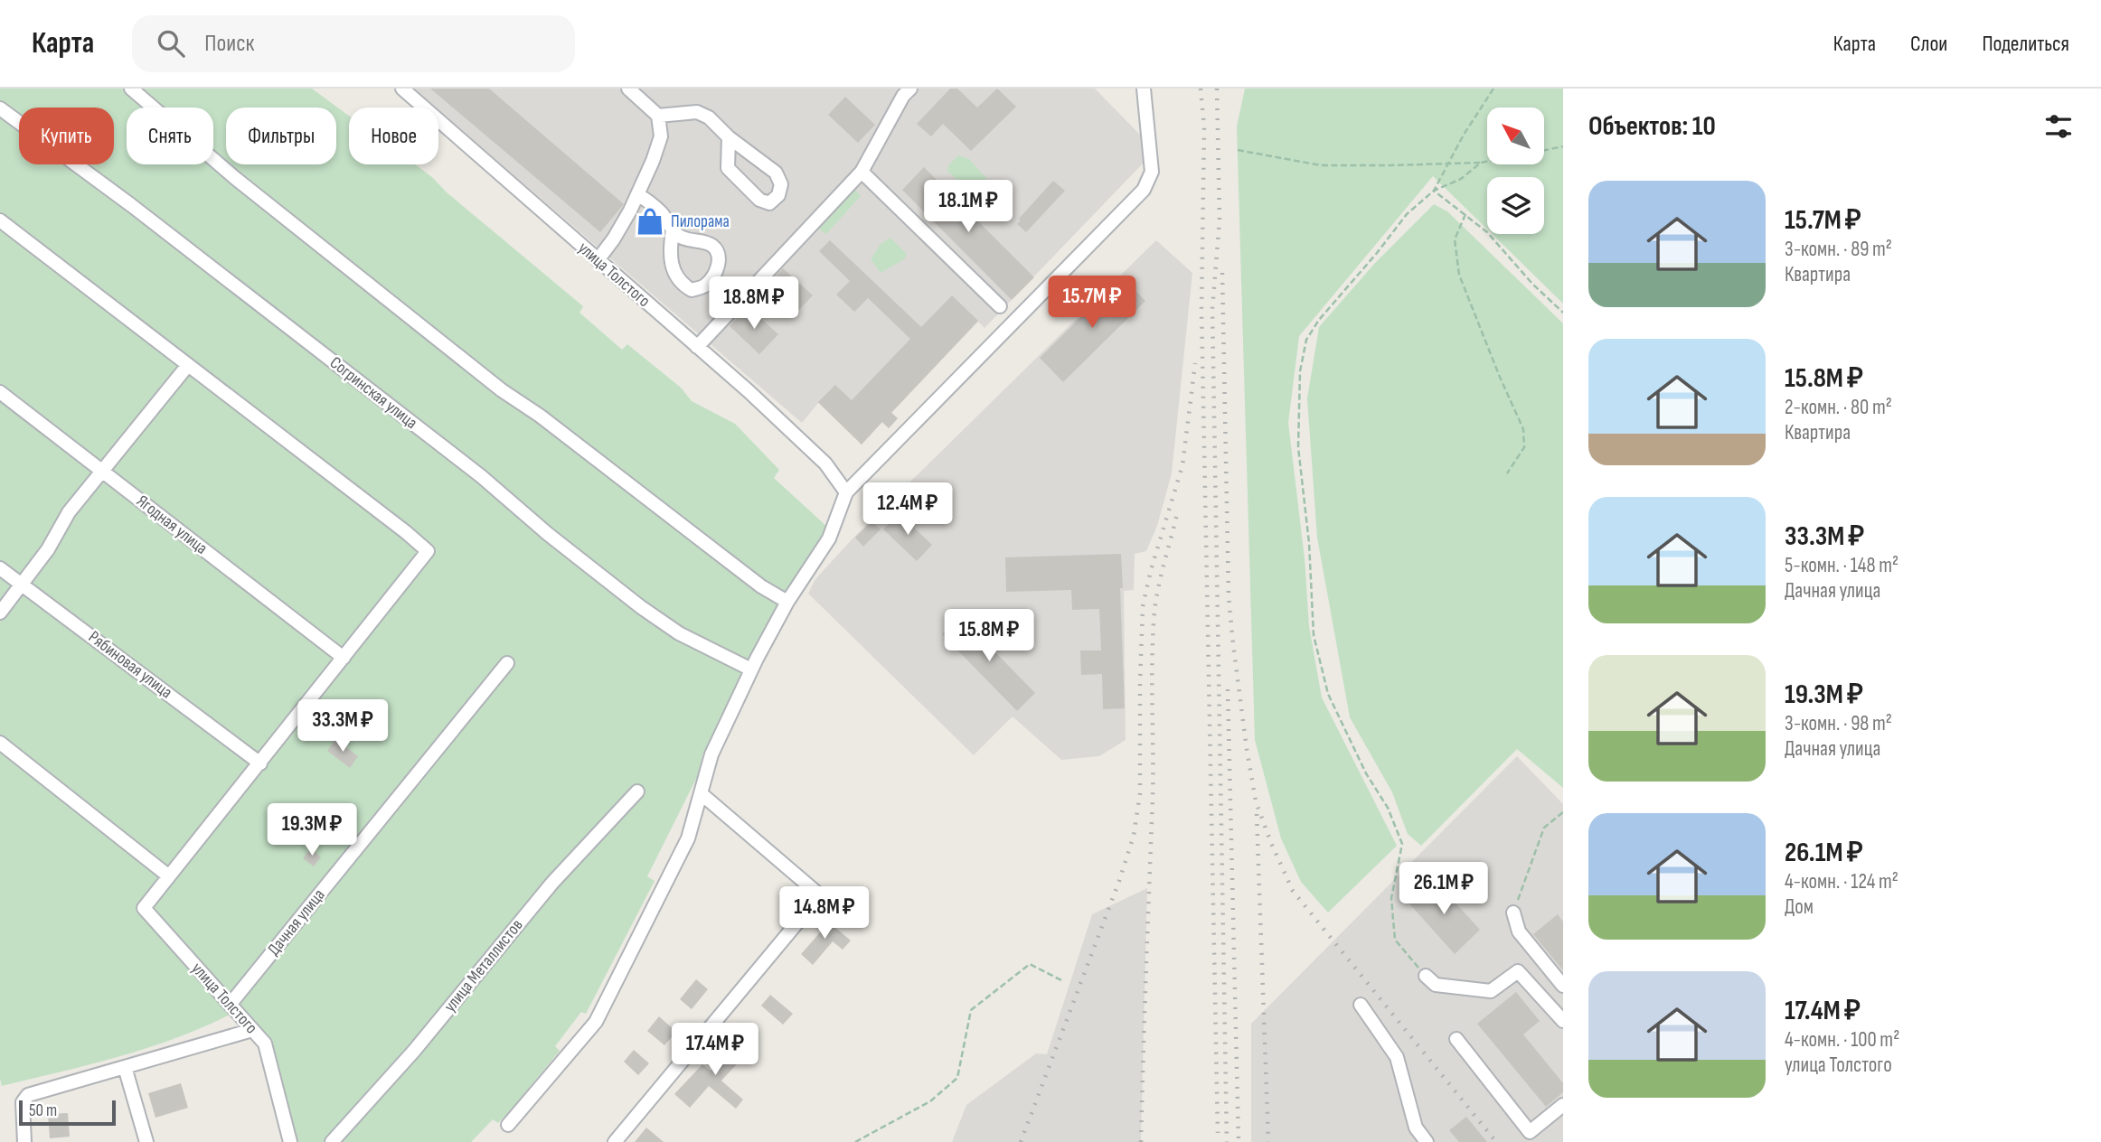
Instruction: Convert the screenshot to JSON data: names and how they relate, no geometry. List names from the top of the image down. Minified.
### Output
{"streets":{"street":["улица Толстого","Согринская улица","Ягодная улица","Рябиновая улица","Дачная улица","улица Металлистов"]},"crossings":[["улица Толстого","Дачная улица"]],"places":{"shop":["Пилорама"]},"scale_bar":"50 m","north":"top left","page":{"header":"Карта","search":"Поиск","nav":["Карта","Слои","Поделиться"],"heading":"Объектов: 10","chip":["Купить","Снять","Фильтры","Новое"],"list":[{"name":"15.7M ₽","note":"3-комн. · 89 m² · Квартира"},{"name":"15.8M ₽","note":"2-комн. · 80 m² · Квартира"},{"name":"33.3M ₽","note":"5-комн. · 148 m² · Дачная улица"},{"name":"19.3M ₽","note":"3-комн. · 98 m² · Дачная улица"},{"name":"26.1M ₽","note":"4-комн. · 124 m² · Дом"},{"name":"17.4M ₽","note":"4-комн. · 100 m² · улица Толстого"}],"price":["18.1M ₽","15.7M ₽","18.8M ₽","12.4M ₽","15.8M ₽","33.3M ₽","19.3M ₽","26.1M ₽","14.8M ₽","17.4M ₽"],"scale":"50 m"}}
